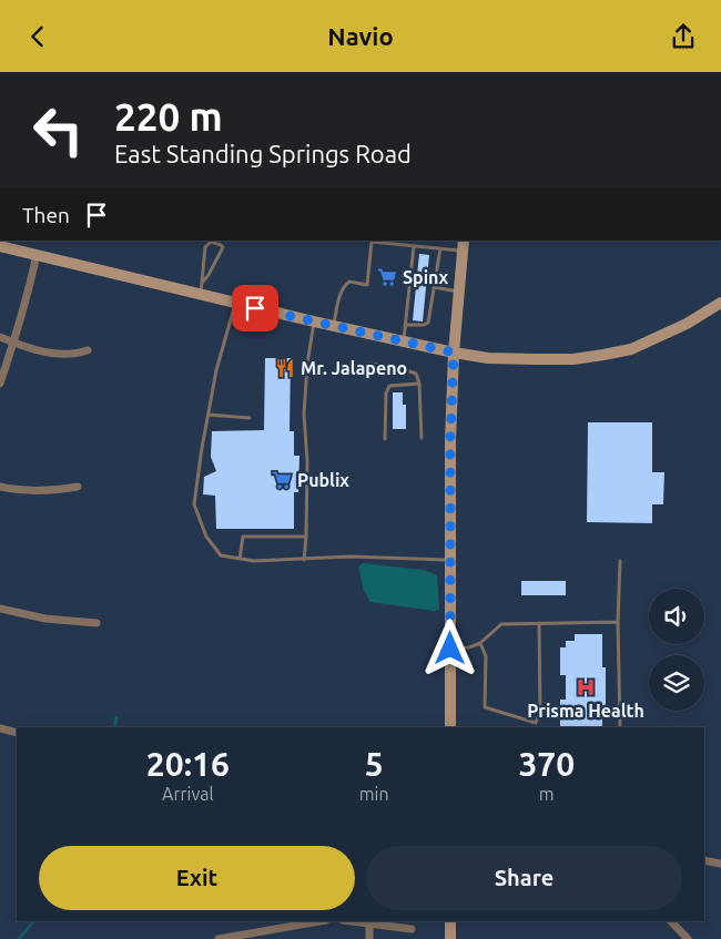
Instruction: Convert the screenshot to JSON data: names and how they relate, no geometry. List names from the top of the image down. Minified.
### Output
{"places":{"supermarket":["Spinx","Publix"],"restaurant":["Mr. Jalapeno"],"hospital":["Prisma Health"]},"page":{"header":"Navio","turn":["220 m","East Standing Springs Road"],"then":"Then","eta":["20:16","Arrival","5","min","370","m"],"buttons":["Exit","Share"]}}
